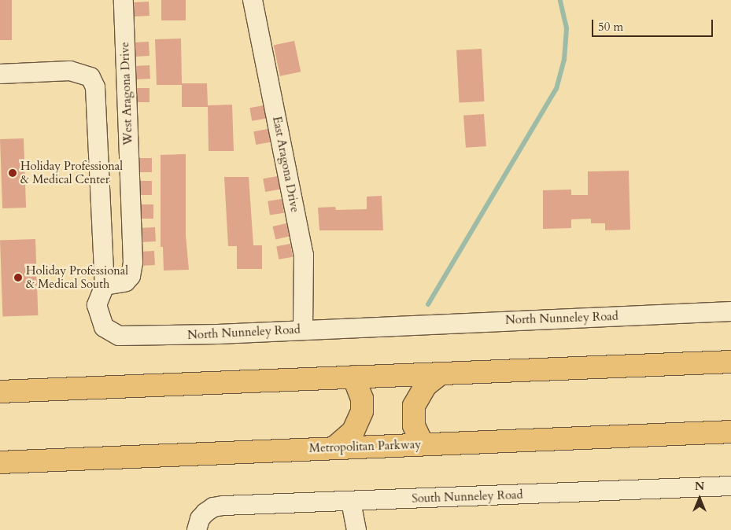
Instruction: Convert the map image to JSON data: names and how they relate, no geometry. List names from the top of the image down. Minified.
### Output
{"streets":{"main road":["Metropolitan Parkway"],"street":["West Aragona Drive","East Aragona Drive","North Nunneley Road","South Nunneley Road"]},"crossings":[["West Aragona Drive","North Nunneley Road"],["East Aragona Drive","North Nunneley Road"]],"places":["Holiday Professional & Medical Center","Holiday Professional & Medical South"],"scale_bar":"50 m","north":"top"}
